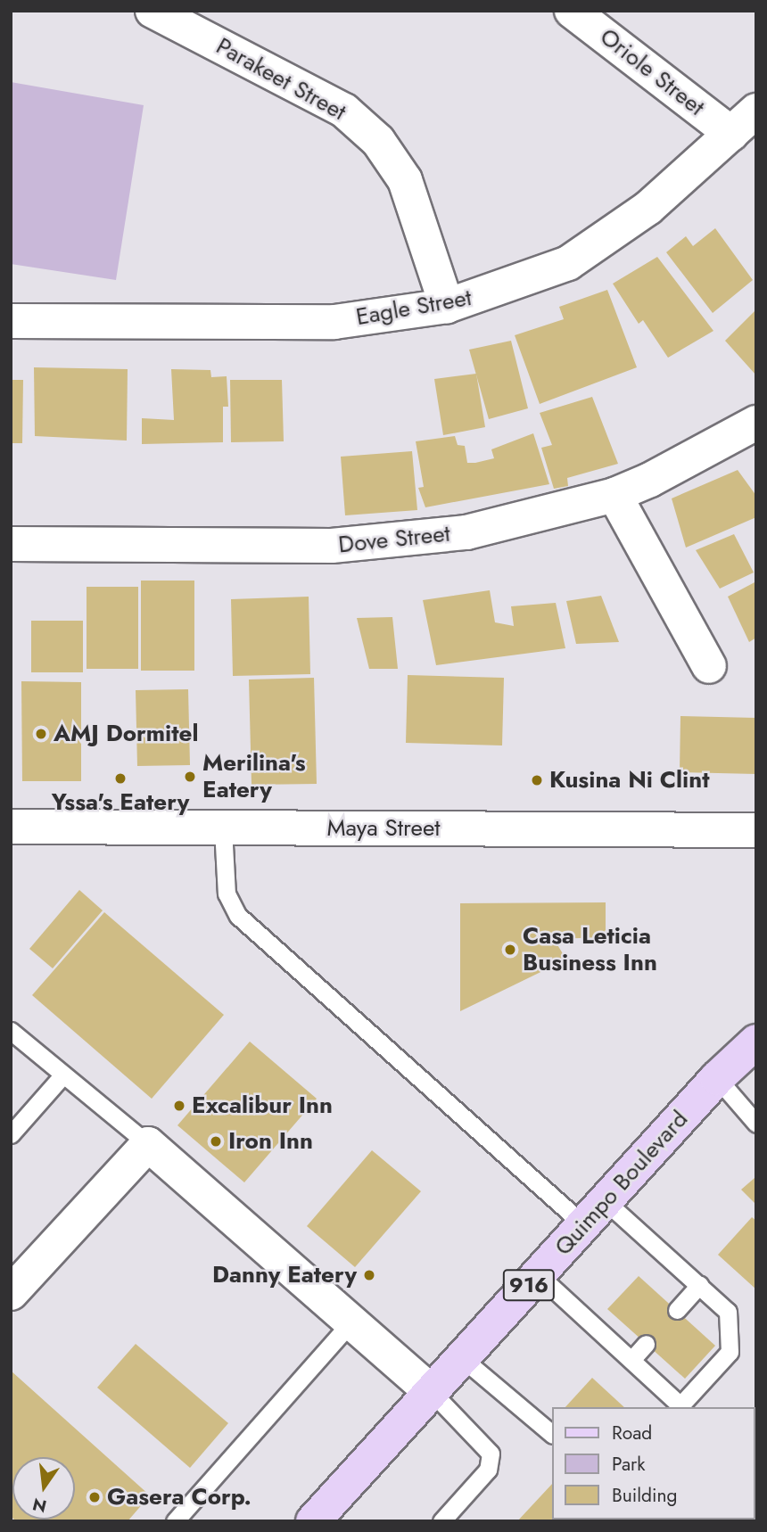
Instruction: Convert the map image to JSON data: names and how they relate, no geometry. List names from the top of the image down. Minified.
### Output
{"streets":{"main road":["Quimpo Boulevard","916"],"street":["Oriole Street","Parakeet Street","Eagle Street","Dove Street","Maya Street"]},"crossings":[["Oriole Street","Eagle Street"],["Parakeet Street","Eagle Street"]],"places":["AMJ Dormitel","Merilina's Eatery","Yssa's Eatery","Kusina Ni Clint","Casa Leticia Business Inn","Excalibur Inn","Iron Inn","Danny Eatery","Gasera Corp."],"legend":["Road","Park","Building"],"north":"bottom"}
